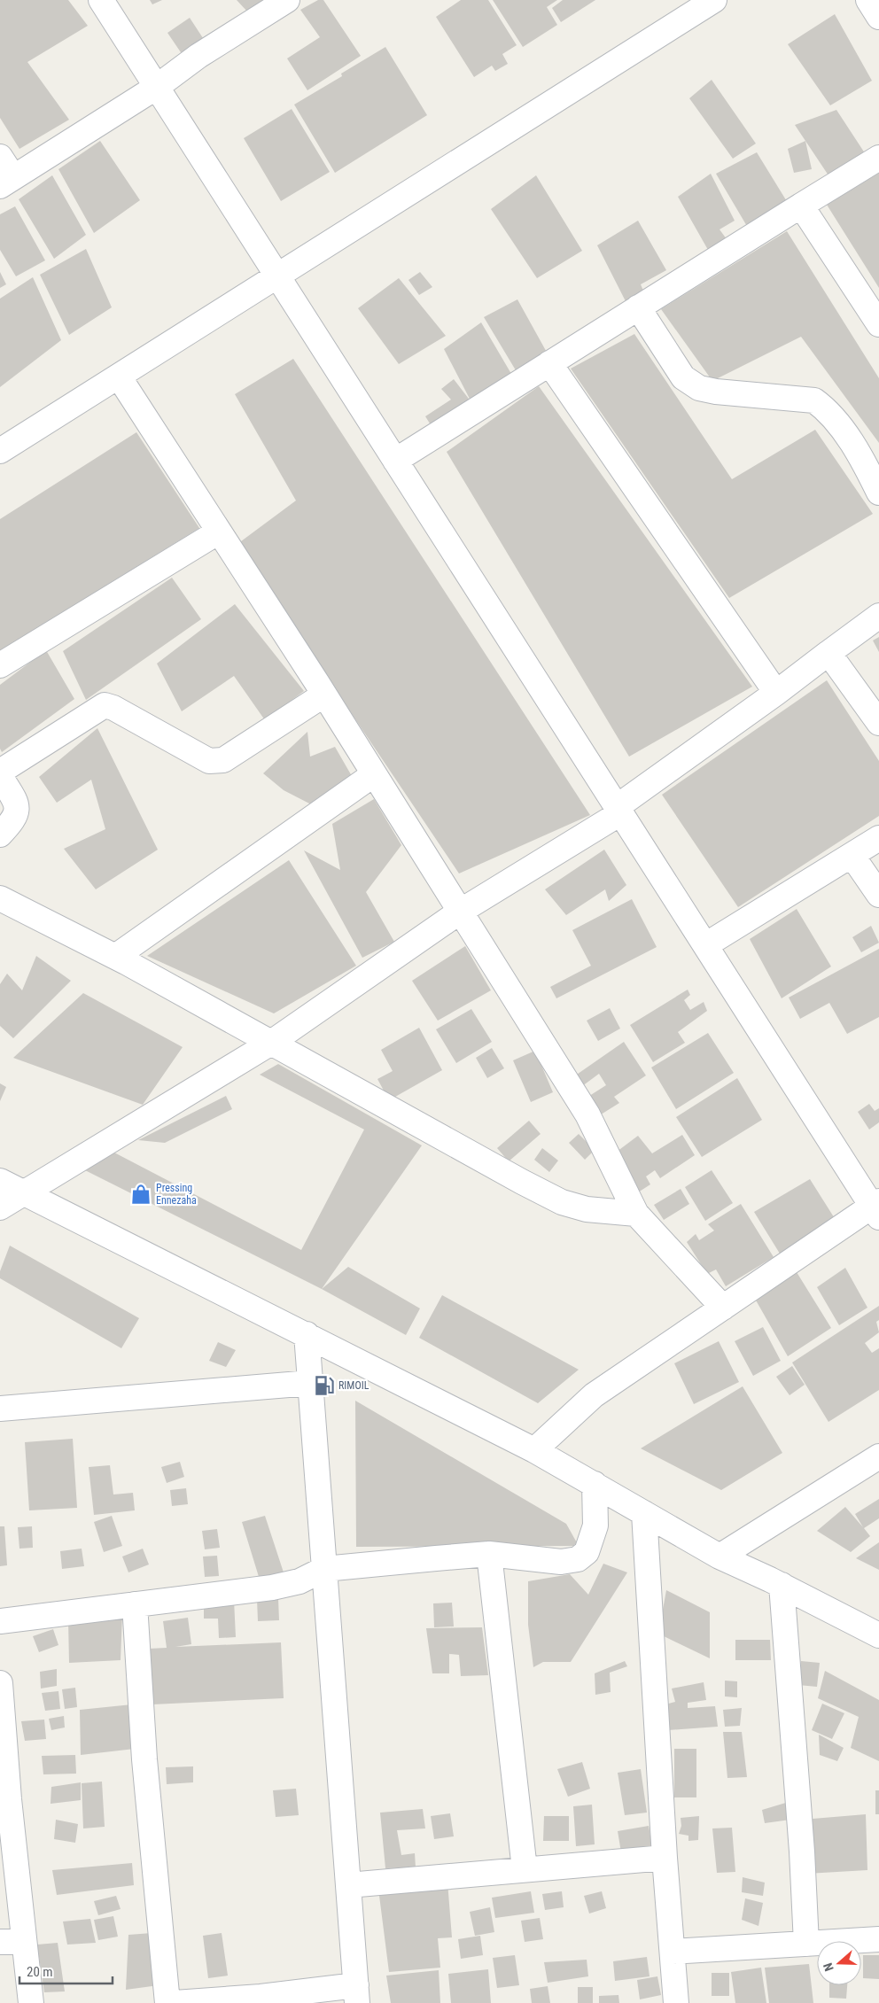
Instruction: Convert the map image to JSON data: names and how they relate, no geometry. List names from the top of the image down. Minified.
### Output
{"places":{"shop":["Pressing Ennezaha"],"fuel station":["RIMOIL"]},"scale_bar":"20 m","north":"left"}
